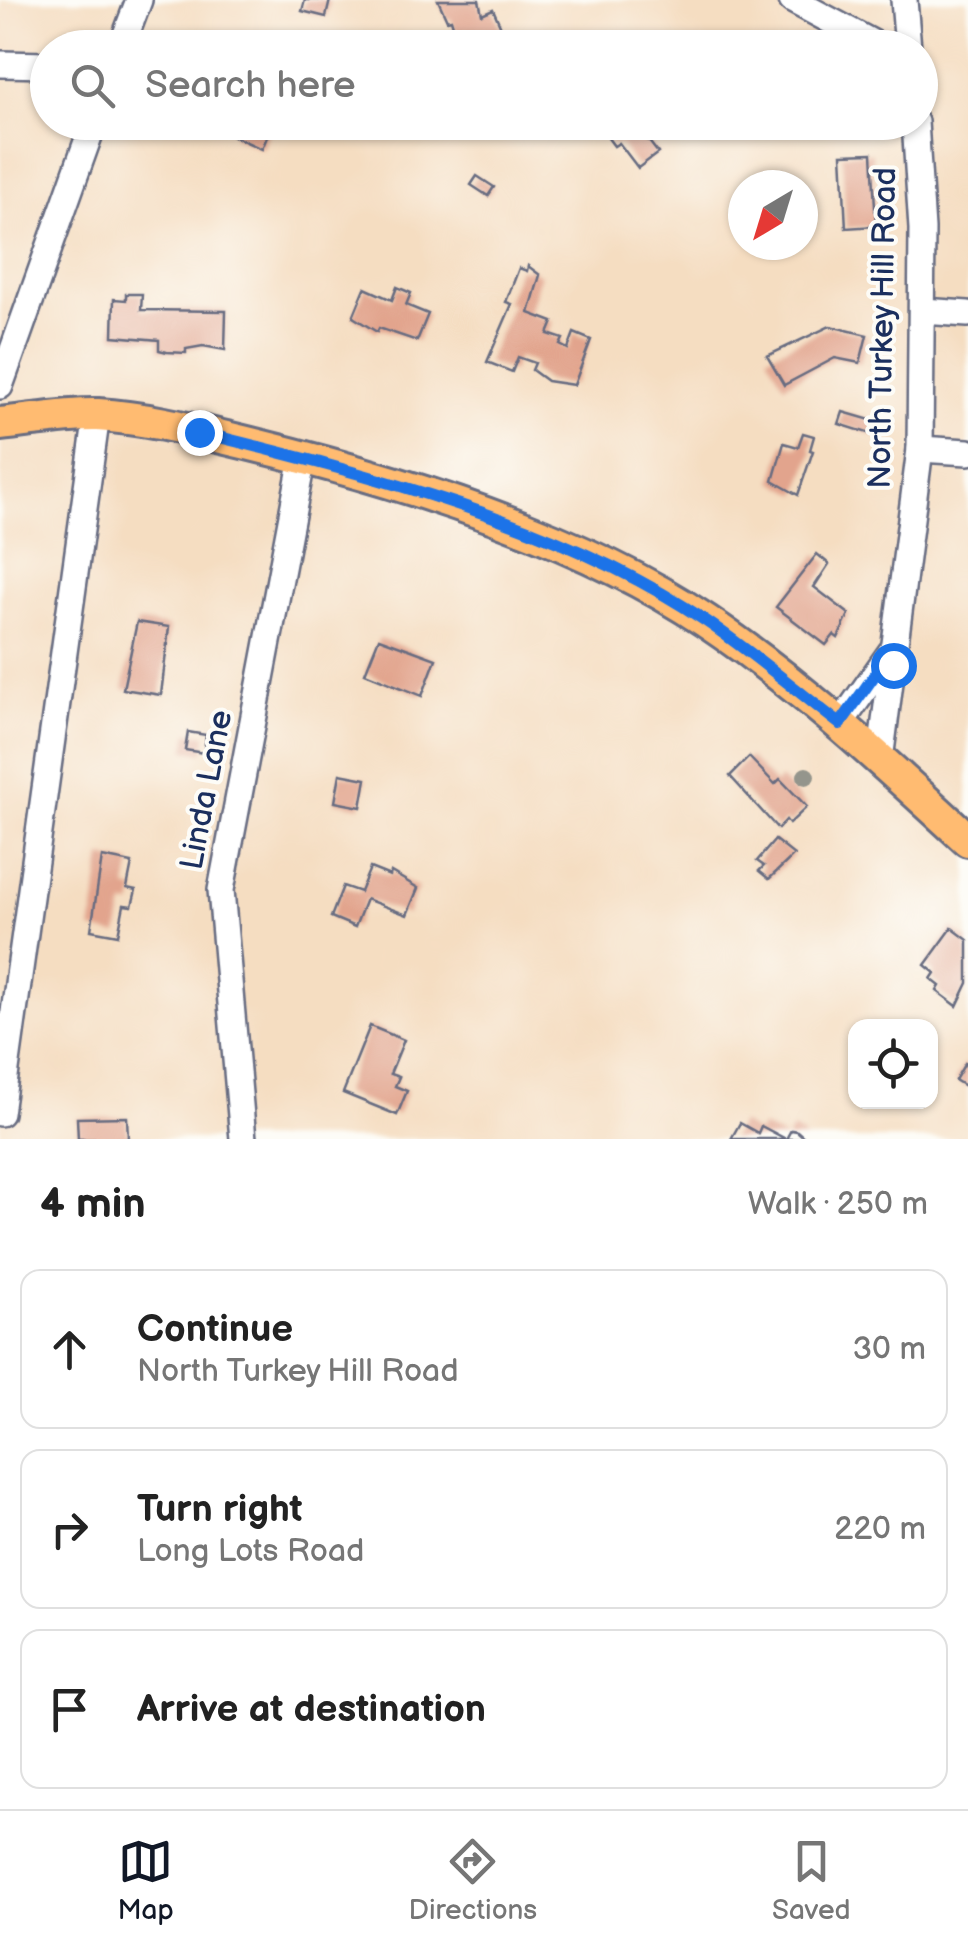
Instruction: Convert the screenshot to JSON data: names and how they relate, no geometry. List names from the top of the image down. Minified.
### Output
{"streets":{"street":["North Turkey Hill Road","Linda Lane"]},"north":"bottom left","page":{"search":"Search here","heading":["4 min","Walk · 250 m"],"list":[["Continue","North Turkey Hill Road","30 m"],["Turn right","Long Lots Road","220 m"],"Arrive at destination"],"nav":["Map","Directions","Saved"]}}
